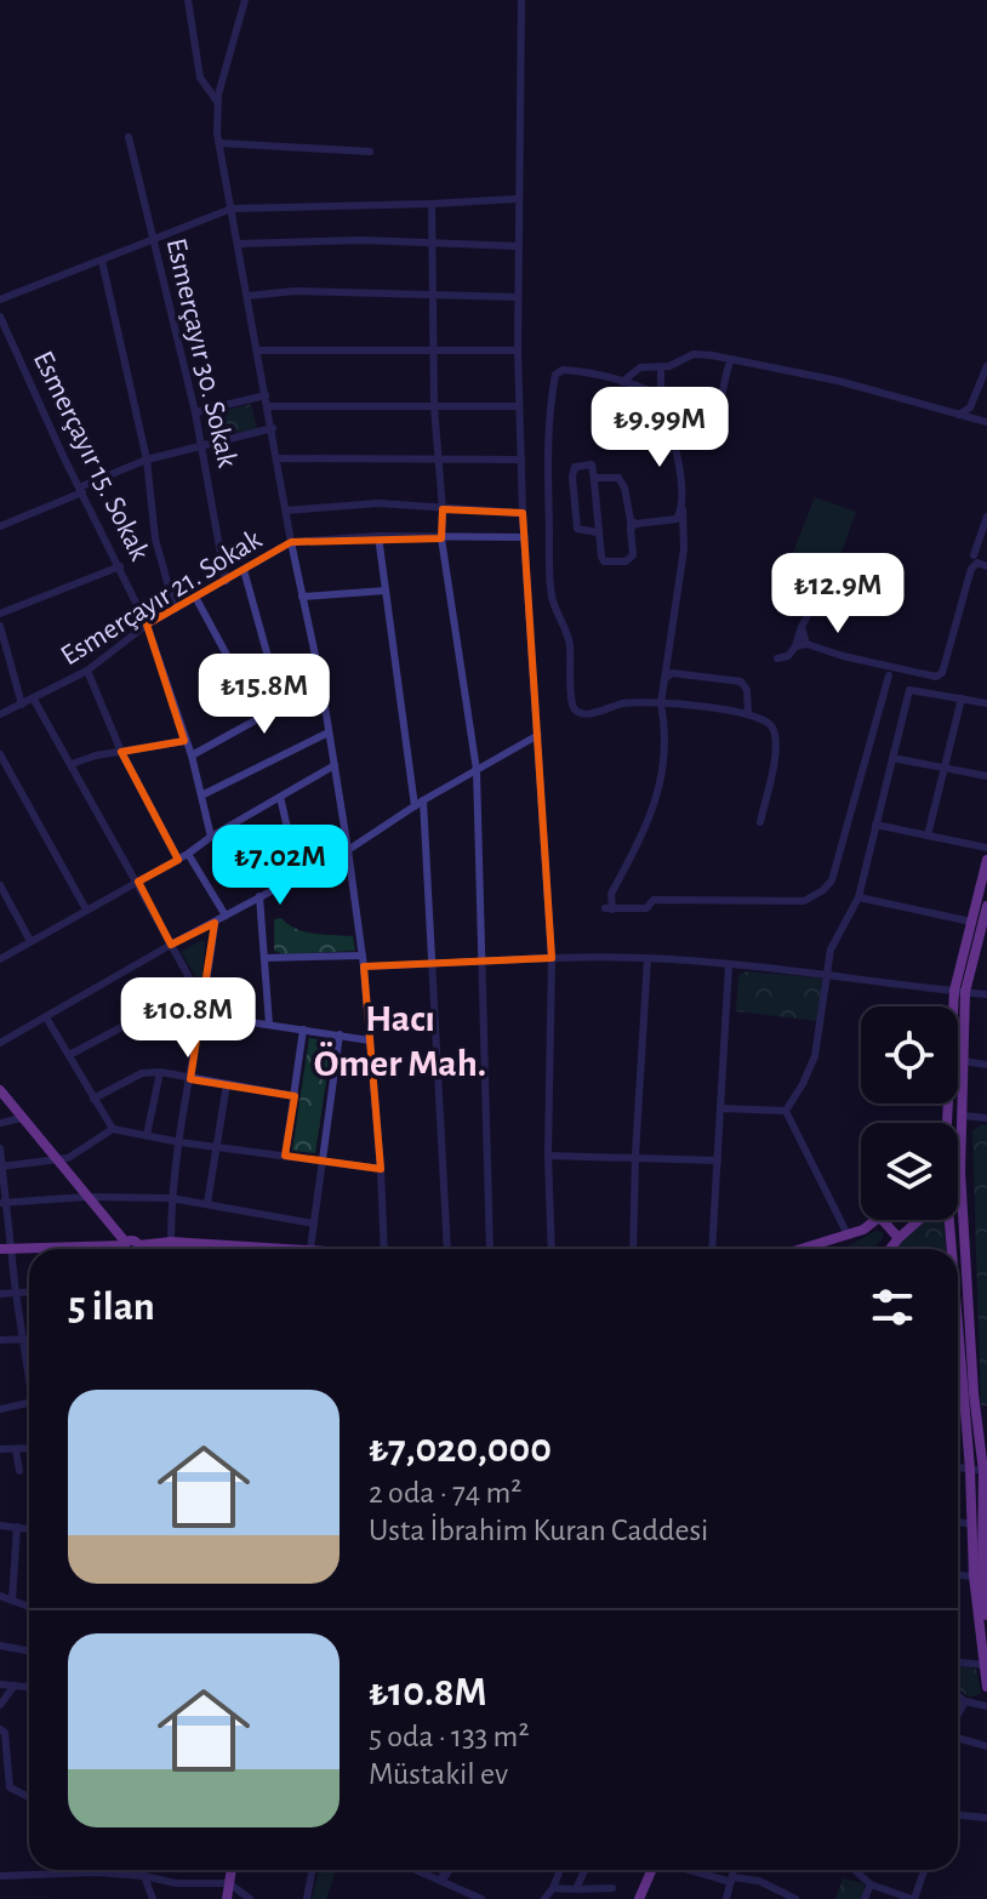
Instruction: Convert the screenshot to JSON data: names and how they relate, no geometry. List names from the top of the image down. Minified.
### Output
{"streets":{"street":["Esmerçayır 30. Sokak","Esmerçayır 15. Sokak","Esmerçayır 21. Sokak"]},"crossings":[["Esmerçayır 30. Sokak","Esmerçayır 21. Sokak"],["Esmerçayır 15. Sokak","Esmerçayır 21. Sokak"]],"districts":["Hacı Ömer Mah."],"page":{"price":["₺9.99M","₺12.9M","₺15.8M","₺7.02M","₺10.8M"],"heading":"5 ilan","list":[{"name":"₺7,020,000","note":"2 oda · 74 m² · Usta İbrahim Kuran Caddesi"},{"name":"₺10.8M","note":"5 oda · 133 m² · Müstakil ev"}]}}
